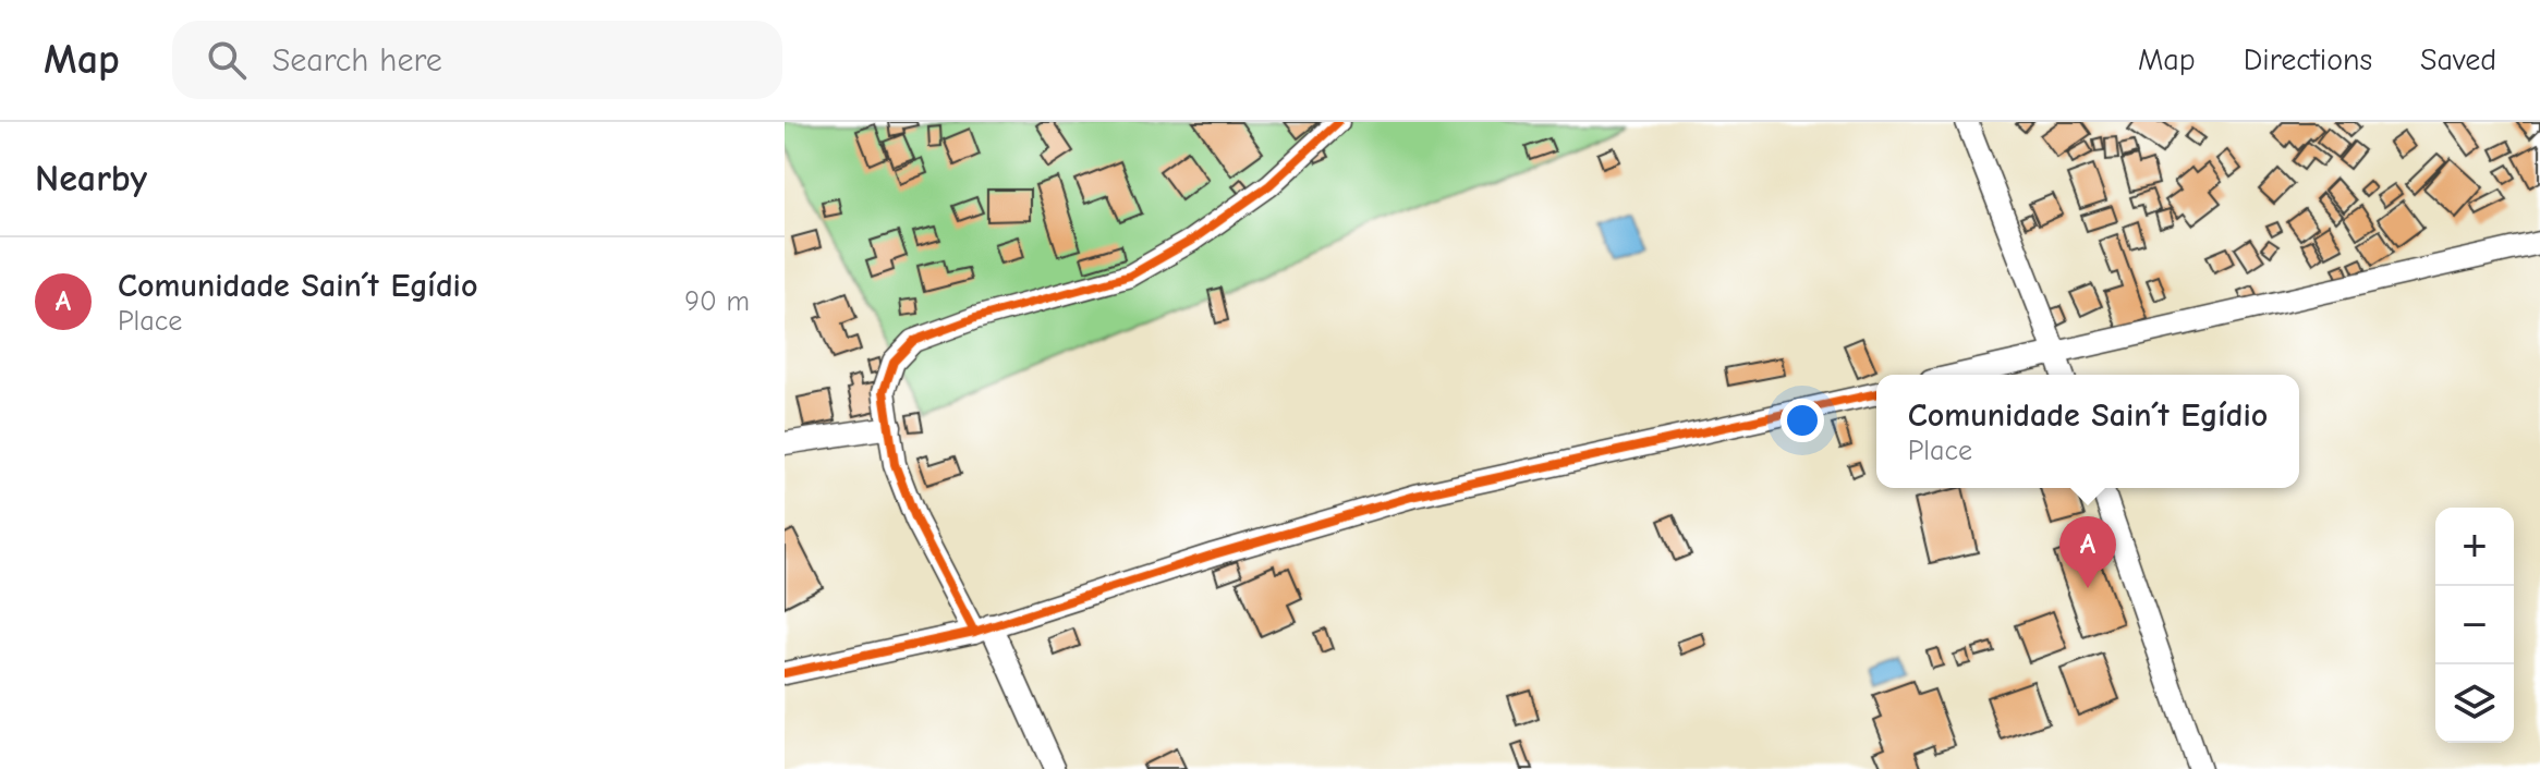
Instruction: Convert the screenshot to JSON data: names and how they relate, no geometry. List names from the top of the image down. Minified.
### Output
{"page":{"header":"Map","search":"Search here","nav":["Map","Directions","Saved"],"heading":"Nearby","list":[{"mark":"A","name":"Comunidade Sain´t Egídio","note":"Place","value":"90 m"}],"popup":["Comunidade Sain´t Egídio","Place"],"map_buttons":["+","−"],"pins":"A"}}
